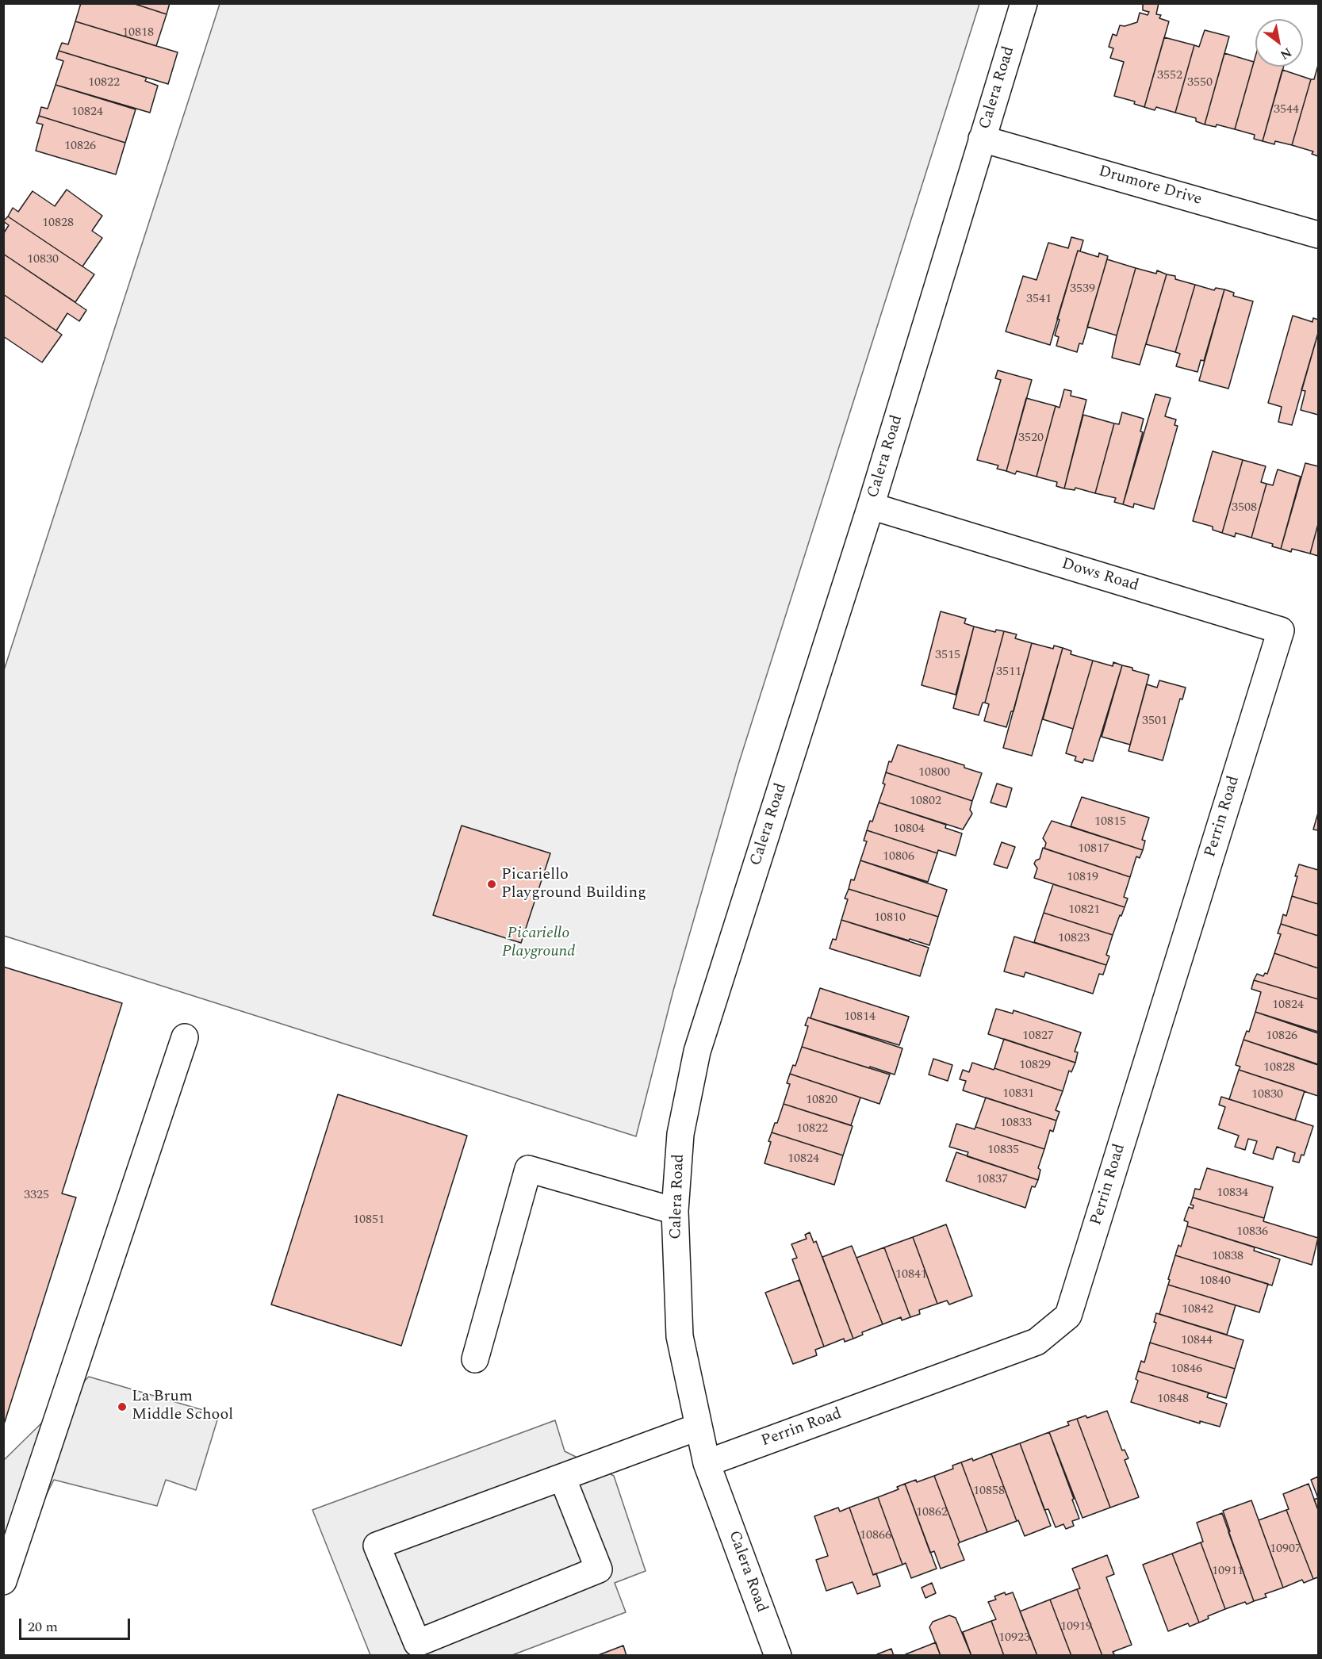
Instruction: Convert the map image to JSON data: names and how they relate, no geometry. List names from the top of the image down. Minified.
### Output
{"streets":{"street":["Calera Road","Drumore Drive","Dows Road","Perrin Road"]},"crossings":[["Calera Road","Drumore Drive"],["Calera Road","Dows Road"],["Calera Road","Perrin Road"],["Dows Road","Perrin Road"]],"parks":["Picariello Playground"],"places":["Picariello Playground Building","La Brum Middle School"],"house_numbers":["10818","3552","10822","3550","3544","10824","10826","10828","10830","3539","3541","3520","3508","3515","3511","3501","10800","10802","10815","10804","10817","10806","10819","10821","10810","10823","10824","10814","10827","10826","10829","10828","10831","10830","10820","10833","10822","10835","10824","10837","10834","3325","10851","10836","10838","10841","10840","10842","10844","10846","10848","10858","10862","10866","10907","10911","10919","10923"],"scale_bar":"20 m","north":"bottom right"}
